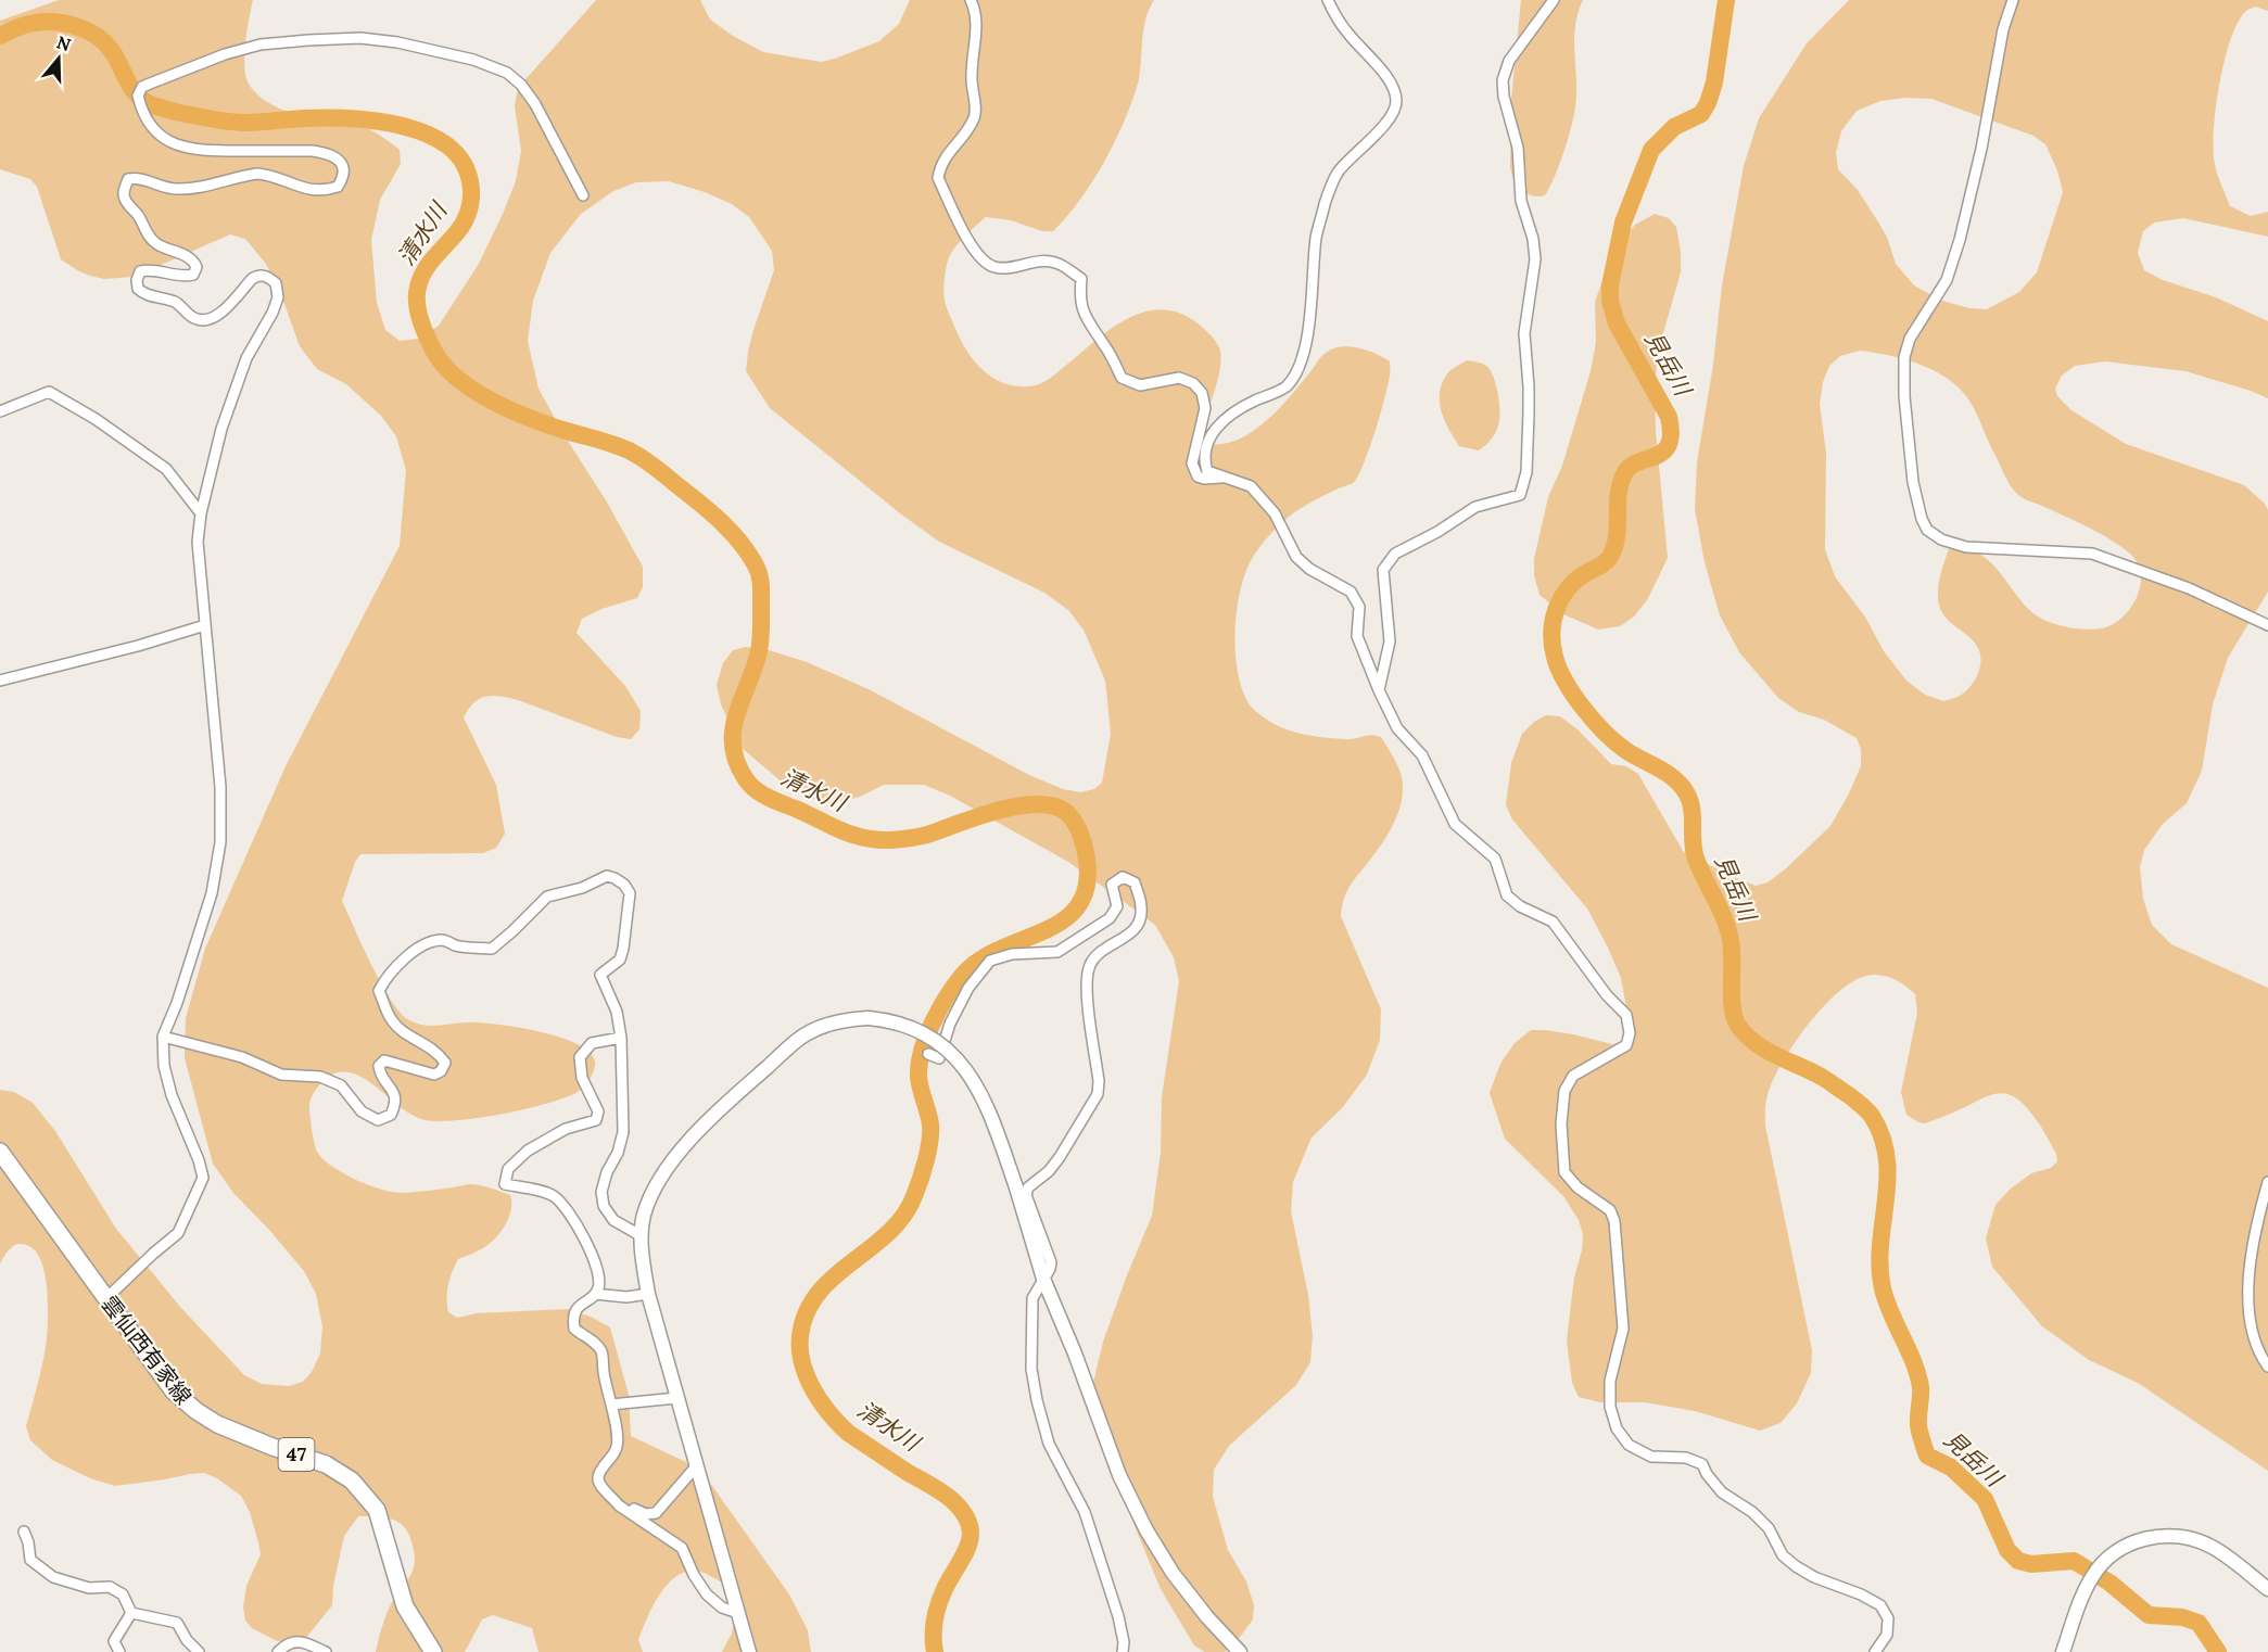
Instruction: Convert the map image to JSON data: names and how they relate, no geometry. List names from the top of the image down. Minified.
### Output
{"streets":{"main road":["雲仙西有家線","47"]},"water":["清水川","見岳川"],"north":"top"}
